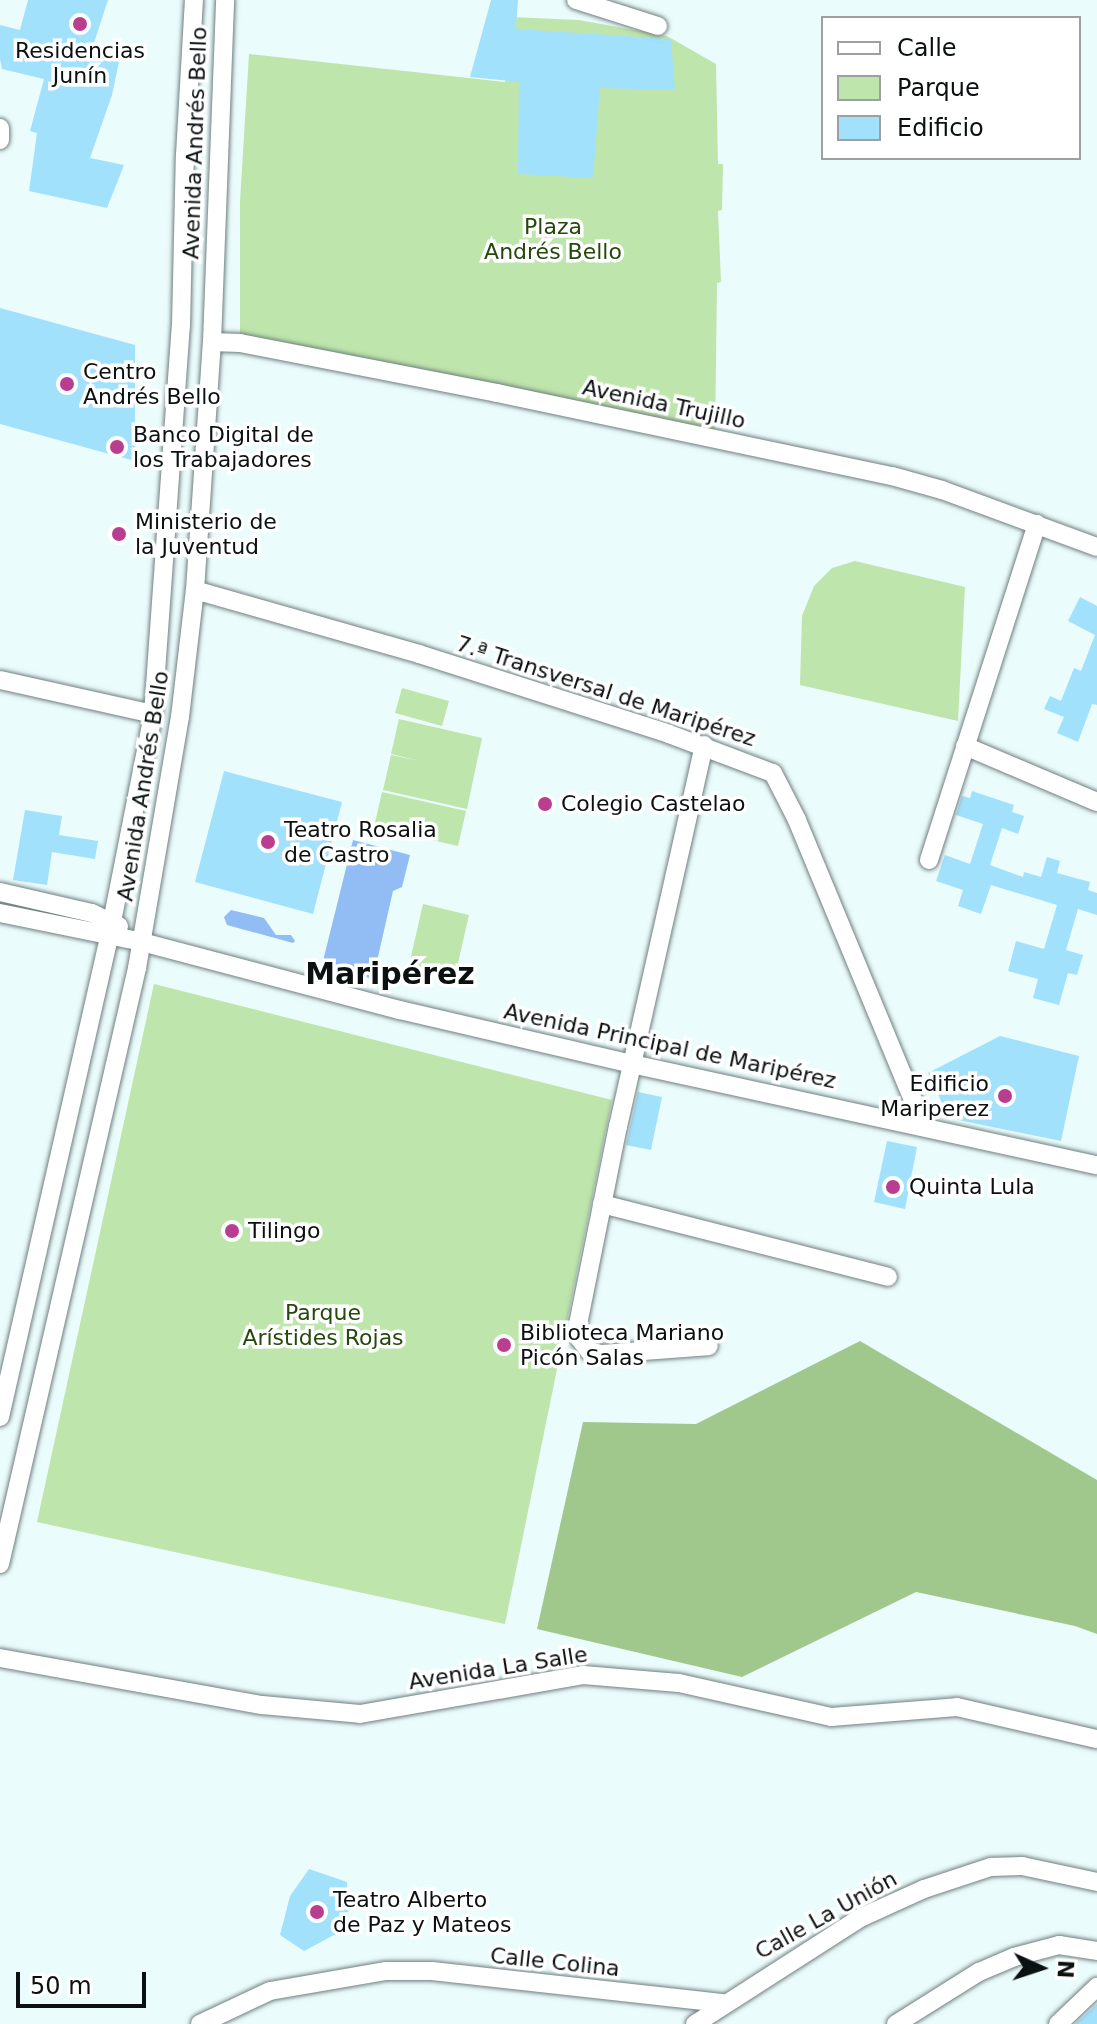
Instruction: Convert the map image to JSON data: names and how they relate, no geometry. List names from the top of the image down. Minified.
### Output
{"streets":{"street":["Avenida Andrés Bello","Avenida Trujillo","7.ª Transversal de Maripérez","Avenida Principal de Maripérez","Avenida La Salle","Calle La Unión","Calle Colina"]},"crossings":[["Avenida Andrés Bello","Avenida Trujillo"],["Avenida Andrés Bello","7.ª Transversal de Maripérez"],["Avenida Andrés Bello","Avenida Principal de Maripérez"],["7.ª Transversal de Maripérez","Avenida Principal de Maripérez"],["Calle La Unión","Calle Colina"]],"districts":["Maripérez"],"parks":["Plaza Andrés Bello","Parque Arístides Rojas"],"places":["Residencias Junín","Centro Andrés Bello","Banco Digital de los Trabajadores","Ministerio de la Juventud","Colegio Castelao","Teatro Rosalia de Castro","Edificio Mariperez","Quinta Lula","Tilingo","Biblioteca Mariano Picón Salas","Teatro Alberto de Paz y Mateos"],"legend":["Calle","Parque","Edificio"],"scale_bar":"50 m","north":"right"}
